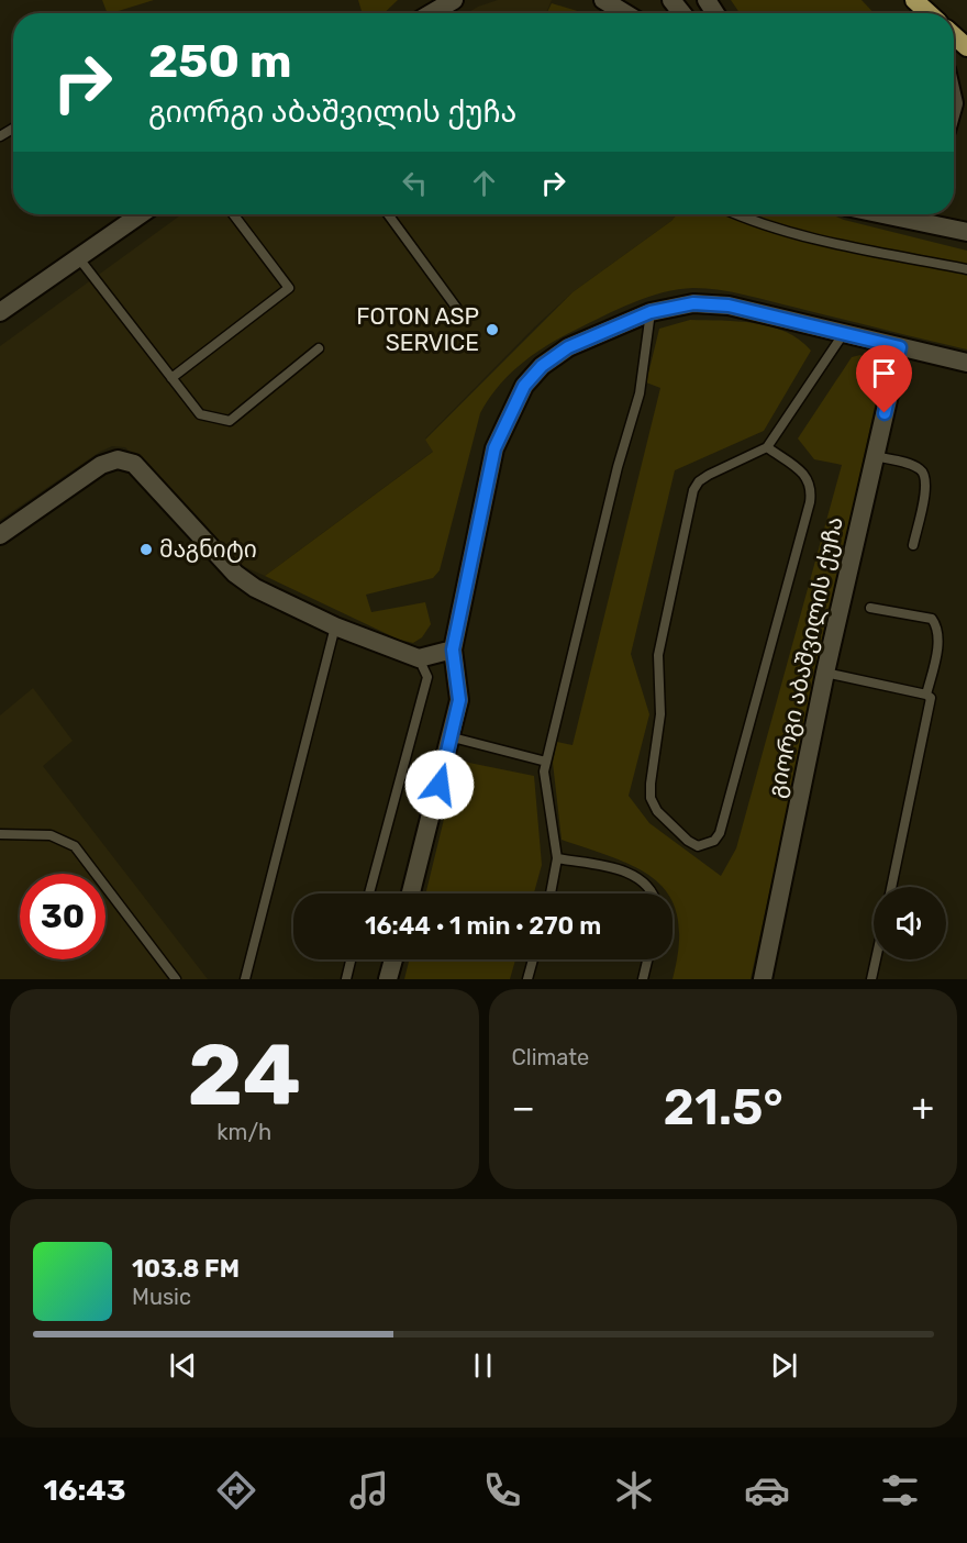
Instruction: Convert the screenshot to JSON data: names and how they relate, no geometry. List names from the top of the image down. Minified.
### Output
{"streets":{"street":["გიორგი აბაშვილის ქუჩა"]},"places":["FOTON ASP SERVICE","მაგნიტი"],"page":{"turn":["250 m","გიორგი აბაშვილის ქუჩა"],"limit":"30","trip":"16:44 · 1 min · 270 m","tile":[["24","km/h"],"Climate"],"heat":["−","21.5°","+"],"song":["103.8 FM","Music"],"tabs":"16:43"}}
